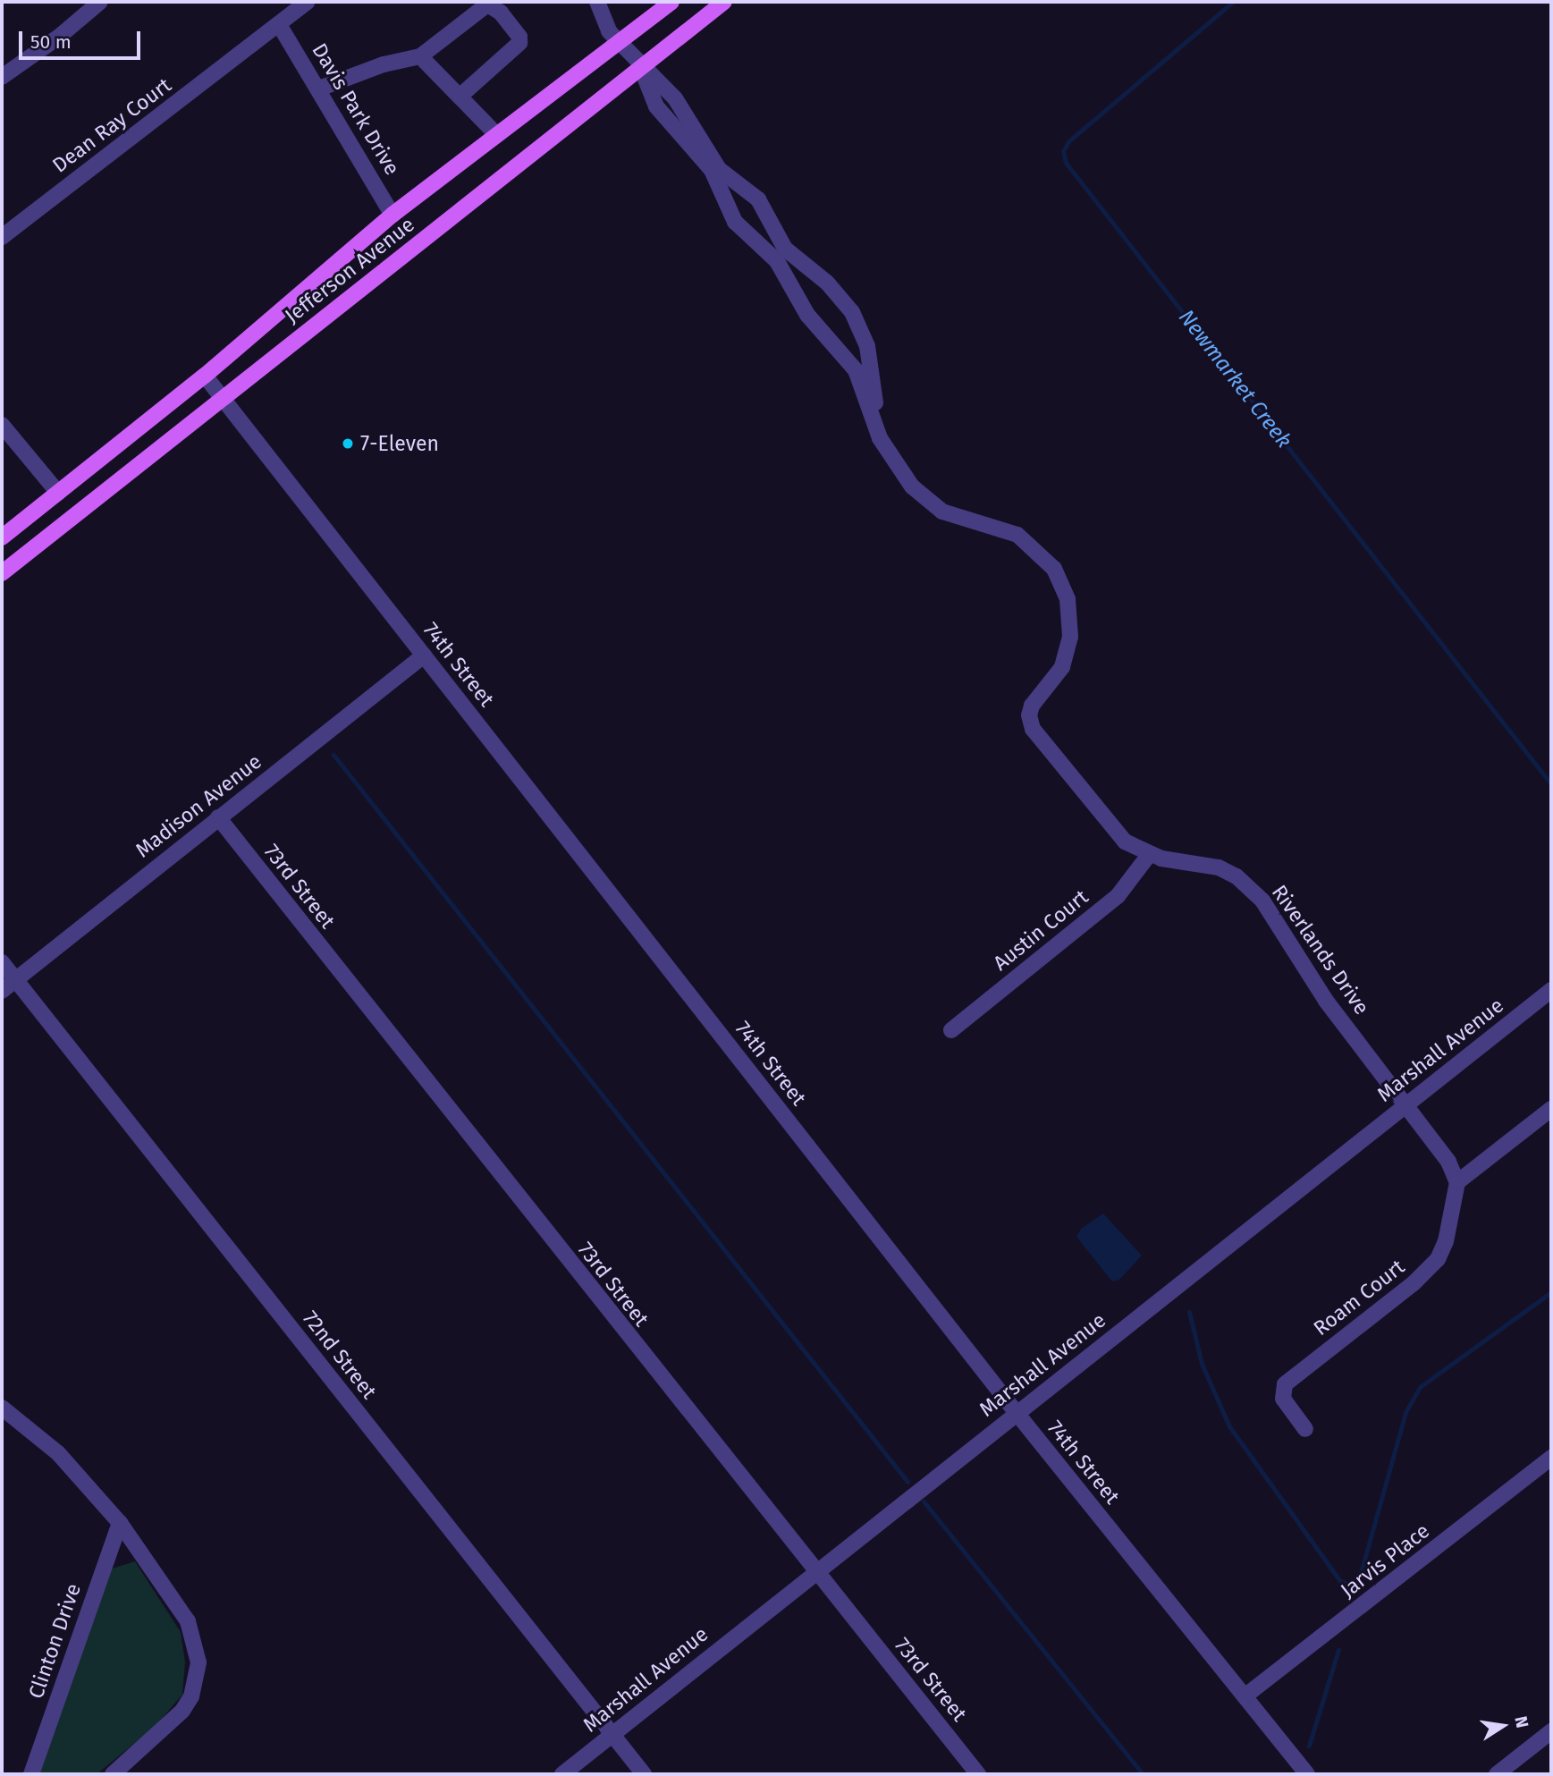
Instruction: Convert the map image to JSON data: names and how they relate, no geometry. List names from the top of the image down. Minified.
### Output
{"streets":{"main road":["Jefferson Avenue"],"street":["Davis Park Drive","Dean Ray Court","74th Street","Madison Avenue","73rd Street","Austin Court","Riverlands Drive","Marshall Avenue","Roam Court","72nd Street","Jarvis Place","Clinton Drive"]},"crossings":[["Davis Park Drive","Dean Ray Court"],["Davis Park Drive","Jefferson Avenue"],["Jefferson Avenue","74th Street"],["Jefferson Avenue","Riverlands Drive"],["74th Street","Madison Avenue"],["74th Street","Marshall Avenue"],["74th Street","Jarvis Place"],["Madison Avenue","73rd Street"],["Madison Avenue","72nd Street"],["73rd Street","Marshall Avenue"],["Austin Court","Riverlands Drive"],["Riverlands Drive","Marshall Avenue"],["Marshall Avenue","72nd Street"]],"water":["Newmarket Creek"],"places":["7-Eleven"],"scale_bar":"50 m","north":"right"}
